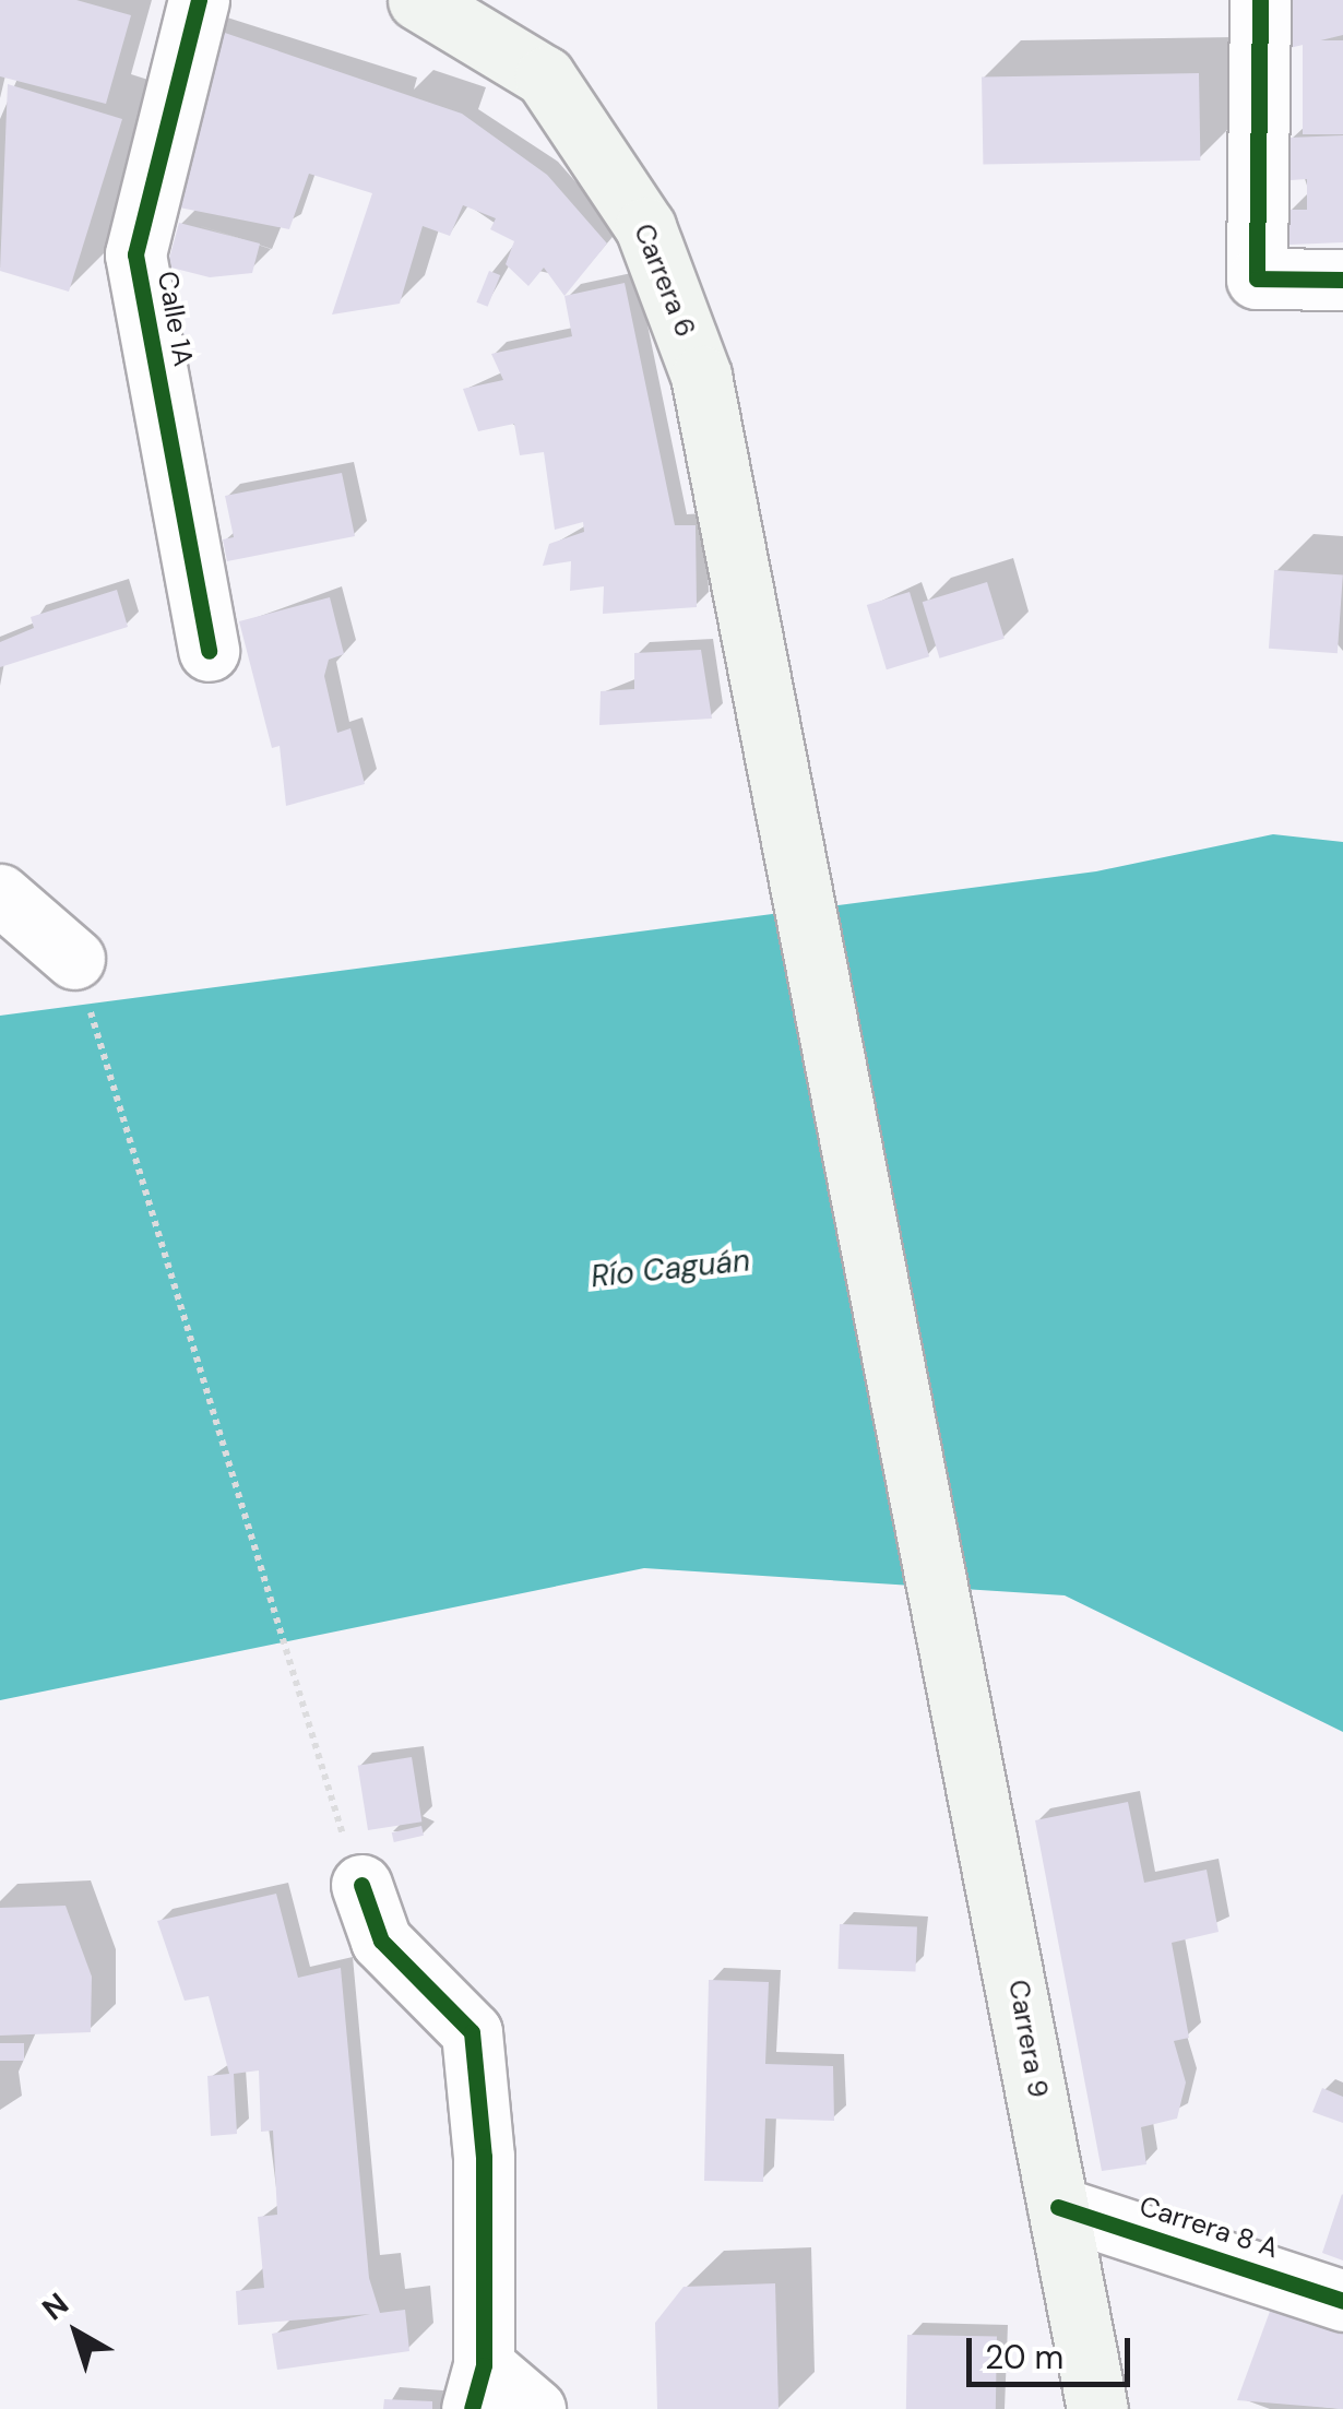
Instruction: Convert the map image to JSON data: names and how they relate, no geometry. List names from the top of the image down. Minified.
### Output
{"streets":{"main road":["Carrera 6","Carrera 9"],"street":["Calle 1A","Carrera 8 A"]},"crossings":[["Carrera 6","Carrera 9"],["Carrera 9","Carrera 8 A"]],"water":["Río Caguán"],"scale_bar":"20 m","north":"top left"}
